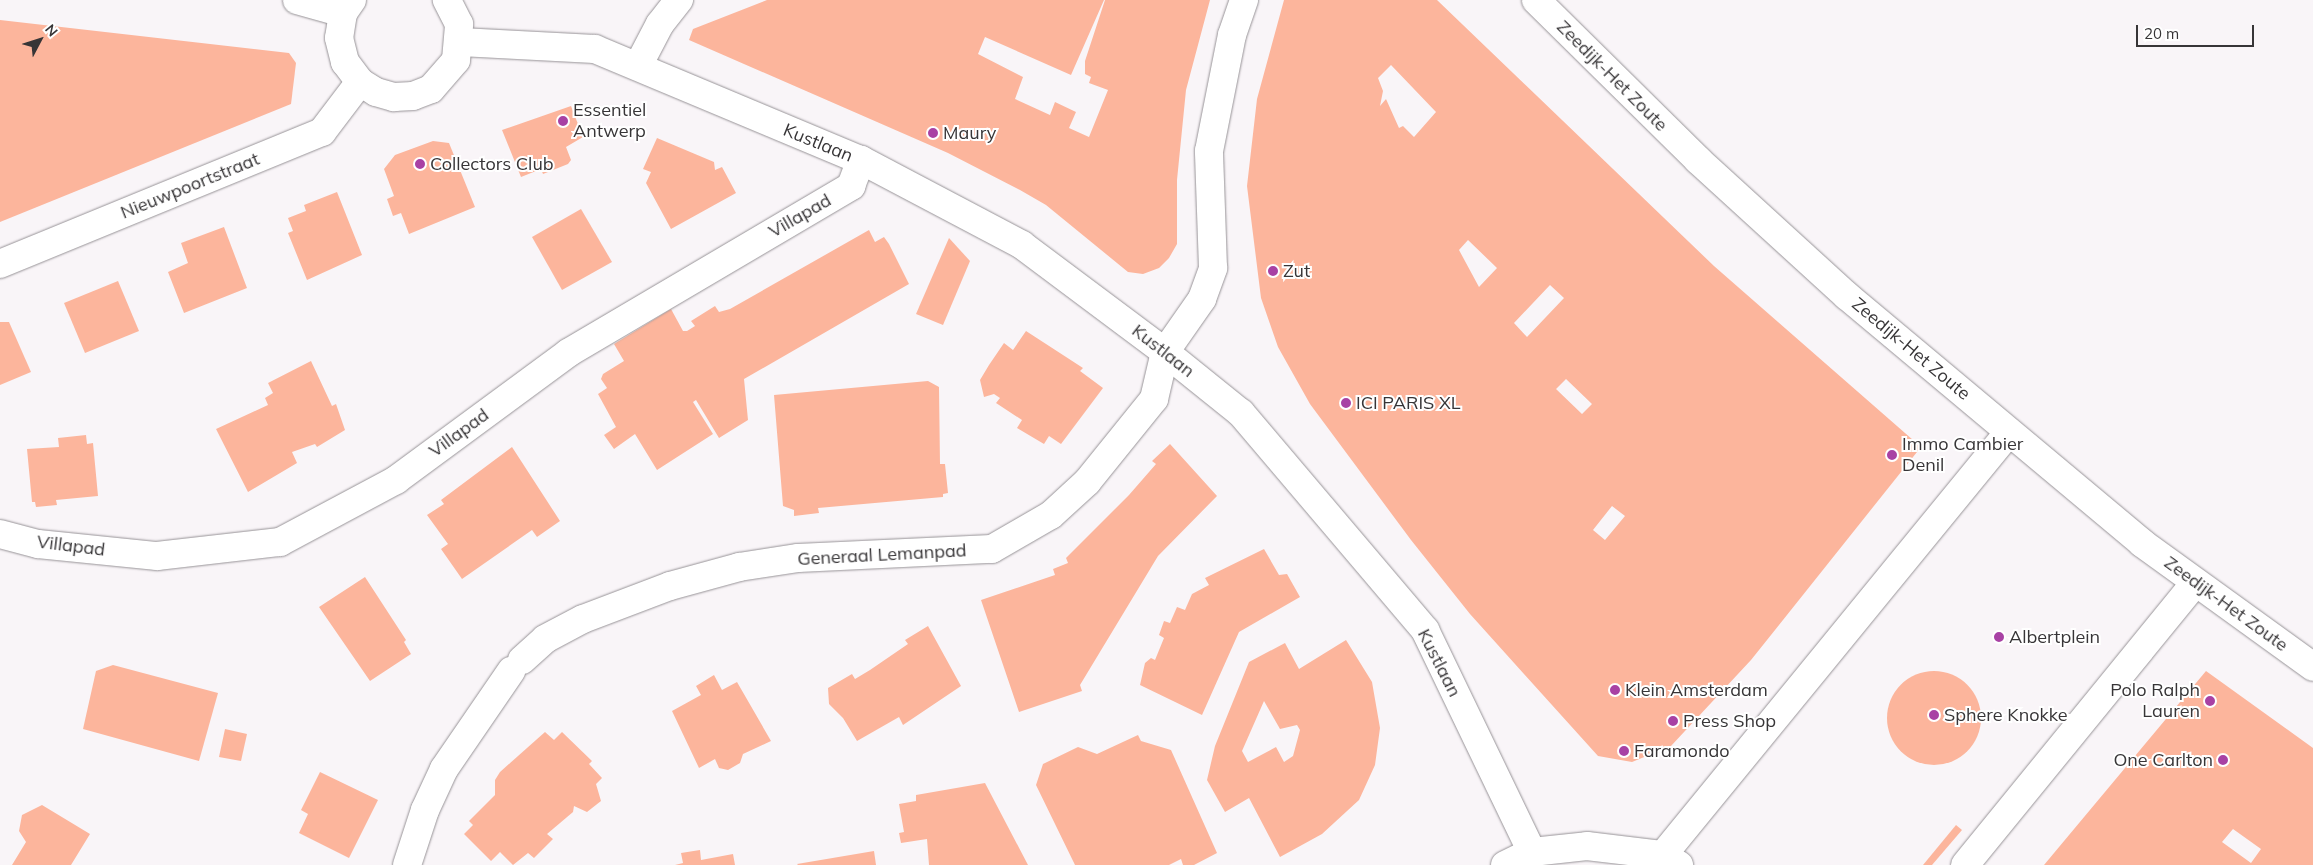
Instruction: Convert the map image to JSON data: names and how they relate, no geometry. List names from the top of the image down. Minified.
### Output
{"streets":{"street":["Zeedijk-Het Zoute","Kustlaan","Nieuwpoortstraat","Villapad","Generaal Lemanpad"]},"crossings":[["Kustlaan","Villapad"],["Kustlaan","Generaal Lemanpad"]],"places":["Essentiel Antwerp","Maury","Collectors Club","Zut","ICI PARIS XL","Immo Cambier Denil","Albertplein","Klein Amsterdam","Polo Ralph Lauren","Sphere Knokke","Press Shop","Faramondo","One Carlton"],"scale_bar":"20 m","north":"top right"}
